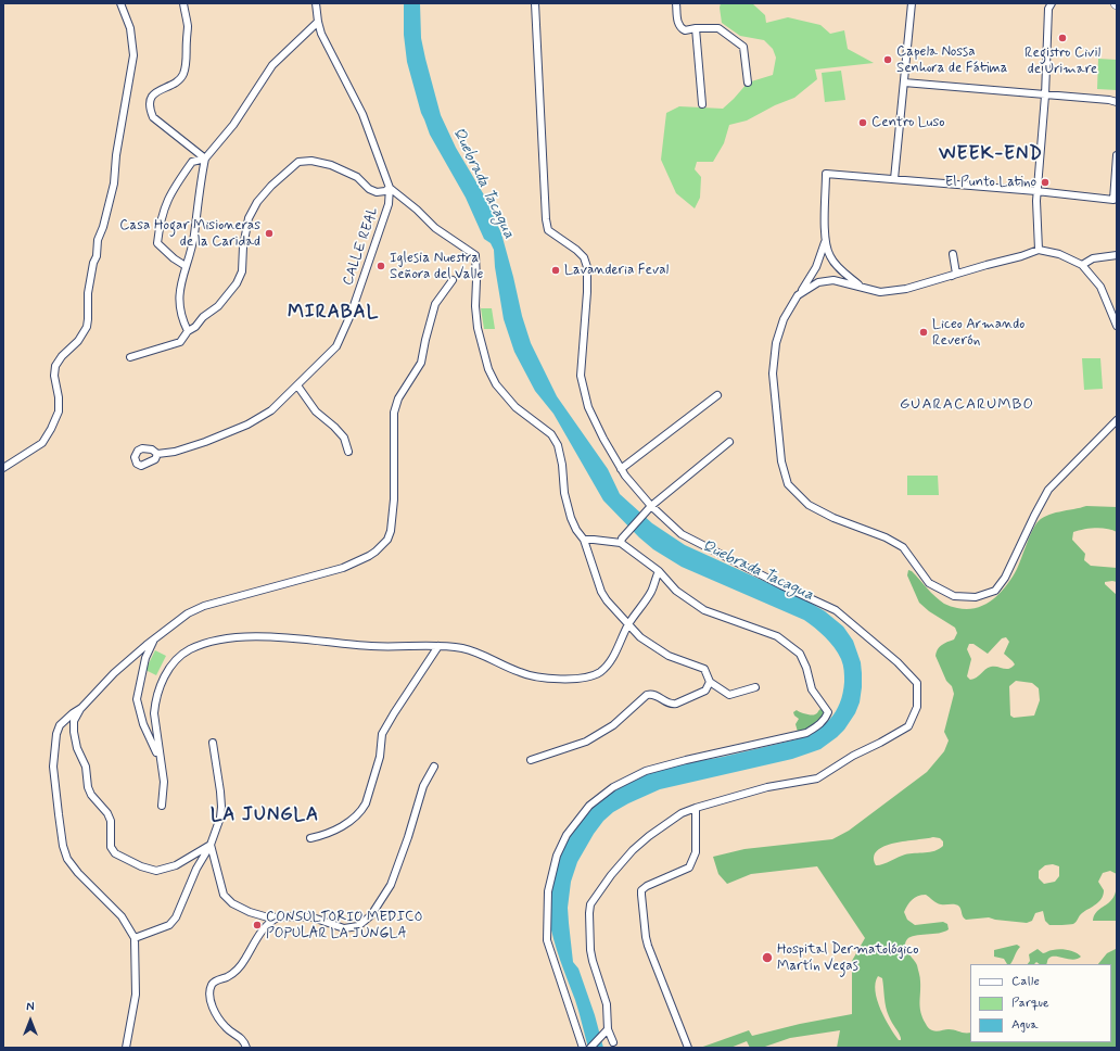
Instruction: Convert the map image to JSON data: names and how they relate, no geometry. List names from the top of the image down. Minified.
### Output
{"streets":{"street":["CALLE REAL"]},"districts":["WEEK-END","MIRABAL","GUARACARUMBO","LA JUNGLA"],"water":["Quebrada Tacagua"],"places":["Registro Civil de Urimare","Capela Nossa Senhora de Fátima","Centro Luso","El Punto Latino","Casa Hogar Misioneras de la Caridad","Iglesia Nuestra Señora del Valle","Lavanderia Feval","Liceo Armando Reverón","CONSULTORIO MEDICO POPULAR LA JUNGLA","Hospital Dermatológico Martín Vegas"],"legend":["Calle","Parque","Agua"],"north":"top"}
